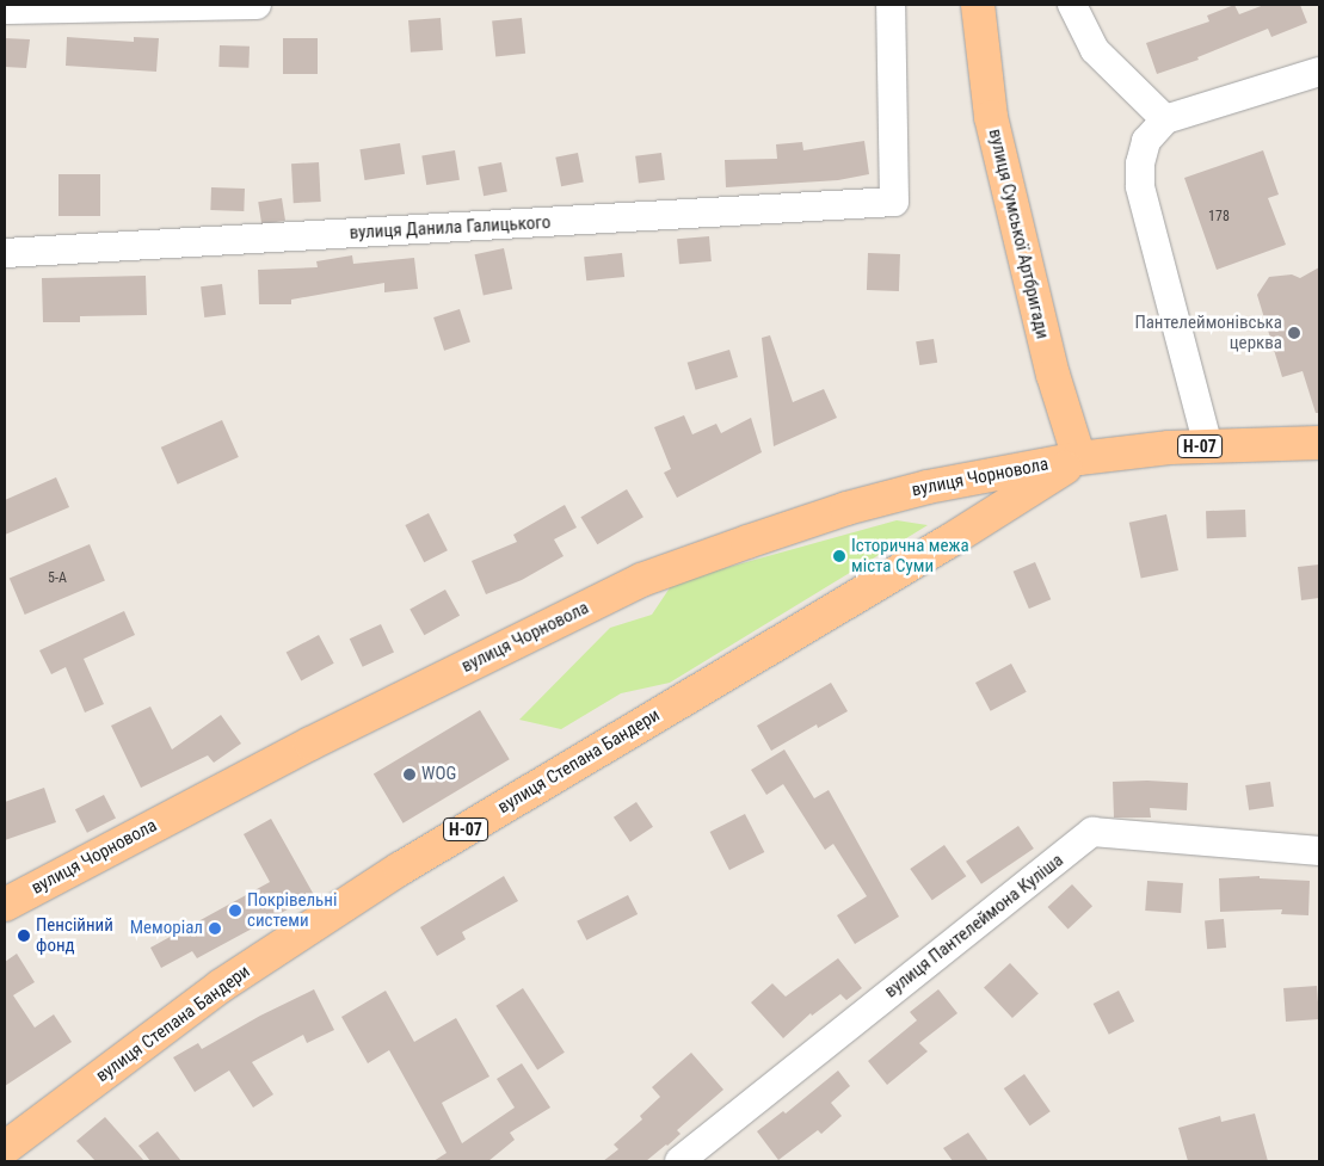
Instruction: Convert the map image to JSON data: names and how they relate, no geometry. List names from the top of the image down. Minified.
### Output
{"streets":{"main road":["вулиця Сумської Артбригади","Н-07","вулиця Чорновола","вулиця Степана Бандери"],"street":["вулиця Данила Галицького","вулиця Пантелеймона Куліша"]},"crossings":[["вулиця Сумської Артбригади","Н-07"],["вулиця Сумської Артбригади","вулиця Чорновола"],["вулиця Сумської Артбригади","вулиця Степана Бандери"],["Н-07","вулиця Чорновола"],["Н-07","вулиця Степана Бандери"],["вулиця Чорновола","вулиця Степана Бандери"]],"places":["Пантелеймонівська церква","Історична межа міста Суми","WOG","Покрівельні системи","Меморіал","Пенсійний фонд"],"house_numbers":["178","5-А"]}
